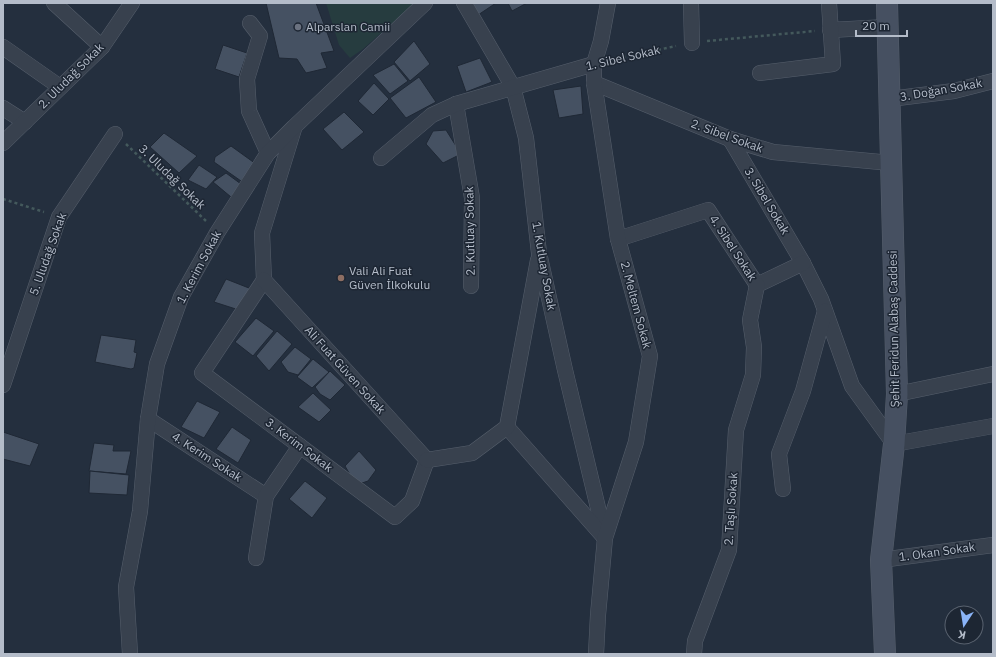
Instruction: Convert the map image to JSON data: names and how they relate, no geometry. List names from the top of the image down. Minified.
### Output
{"streets":{"street":["1. Sibel Sokak","2. Uludağ Sokak","3. Doğan Sokak","2. Sibel Sokak","3. Sibel Sokak","2. Kutluay Sokak","4. Sibel Sokak","5. Uludağ Sokak","1. Kutluay Sokak","1. Kerim Sokak","2. Meltem Sokak","Şehit Feridun Alabaş Caddesi","Ali Fuat Güven Sokak","3. Kerim Sokak","4. Kerim Sokak","2. Taşlı Sokak","1. Okan Sokak"],"path":["3. Uludağ Sokak"]},"crossings":[["1. Sibel Sokak","2. Kutluay Sokak"],["1. Sibel Sokak","1. Kutluay Sokak"],["1. Sibel Sokak","2. Meltem Sokak"],["3. Doğan Sokak","Şehit Feridun Alabaş Caddesi"],["2. Sibel Sokak","3. Sibel Sokak"],["2. Sibel Sokak","2. Meltem Sokak"],["2. Sibel Sokak","Şehit Feridun Alabaş Caddesi"],["3. Uludağ Sokak","5. Uludağ Sokak"],["3. Uludağ Sokak","1. Kerim Sokak"],["3. Sibel Sokak","Şehit Feridun Alabaş Caddesi"],["4. Sibel Sokak","2. Meltem Sokak"],["4. Sibel Sokak","2. Taşlı Sokak"],["1. Kutluay Sokak","2. Meltem Sokak"],["1. Kerim Sokak","4. Kerim Sokak"],["Şehit Feridun Alabaş Caddesi","1. Okan Sokak"],["Ali Fuat Güven Sokak","3. Kerim Sokak"]],"places":["Alparslan Camii","Vali Ali Fuat Güven İlkokulu"],"scale_bar":"20 m","north":"bottom"}
